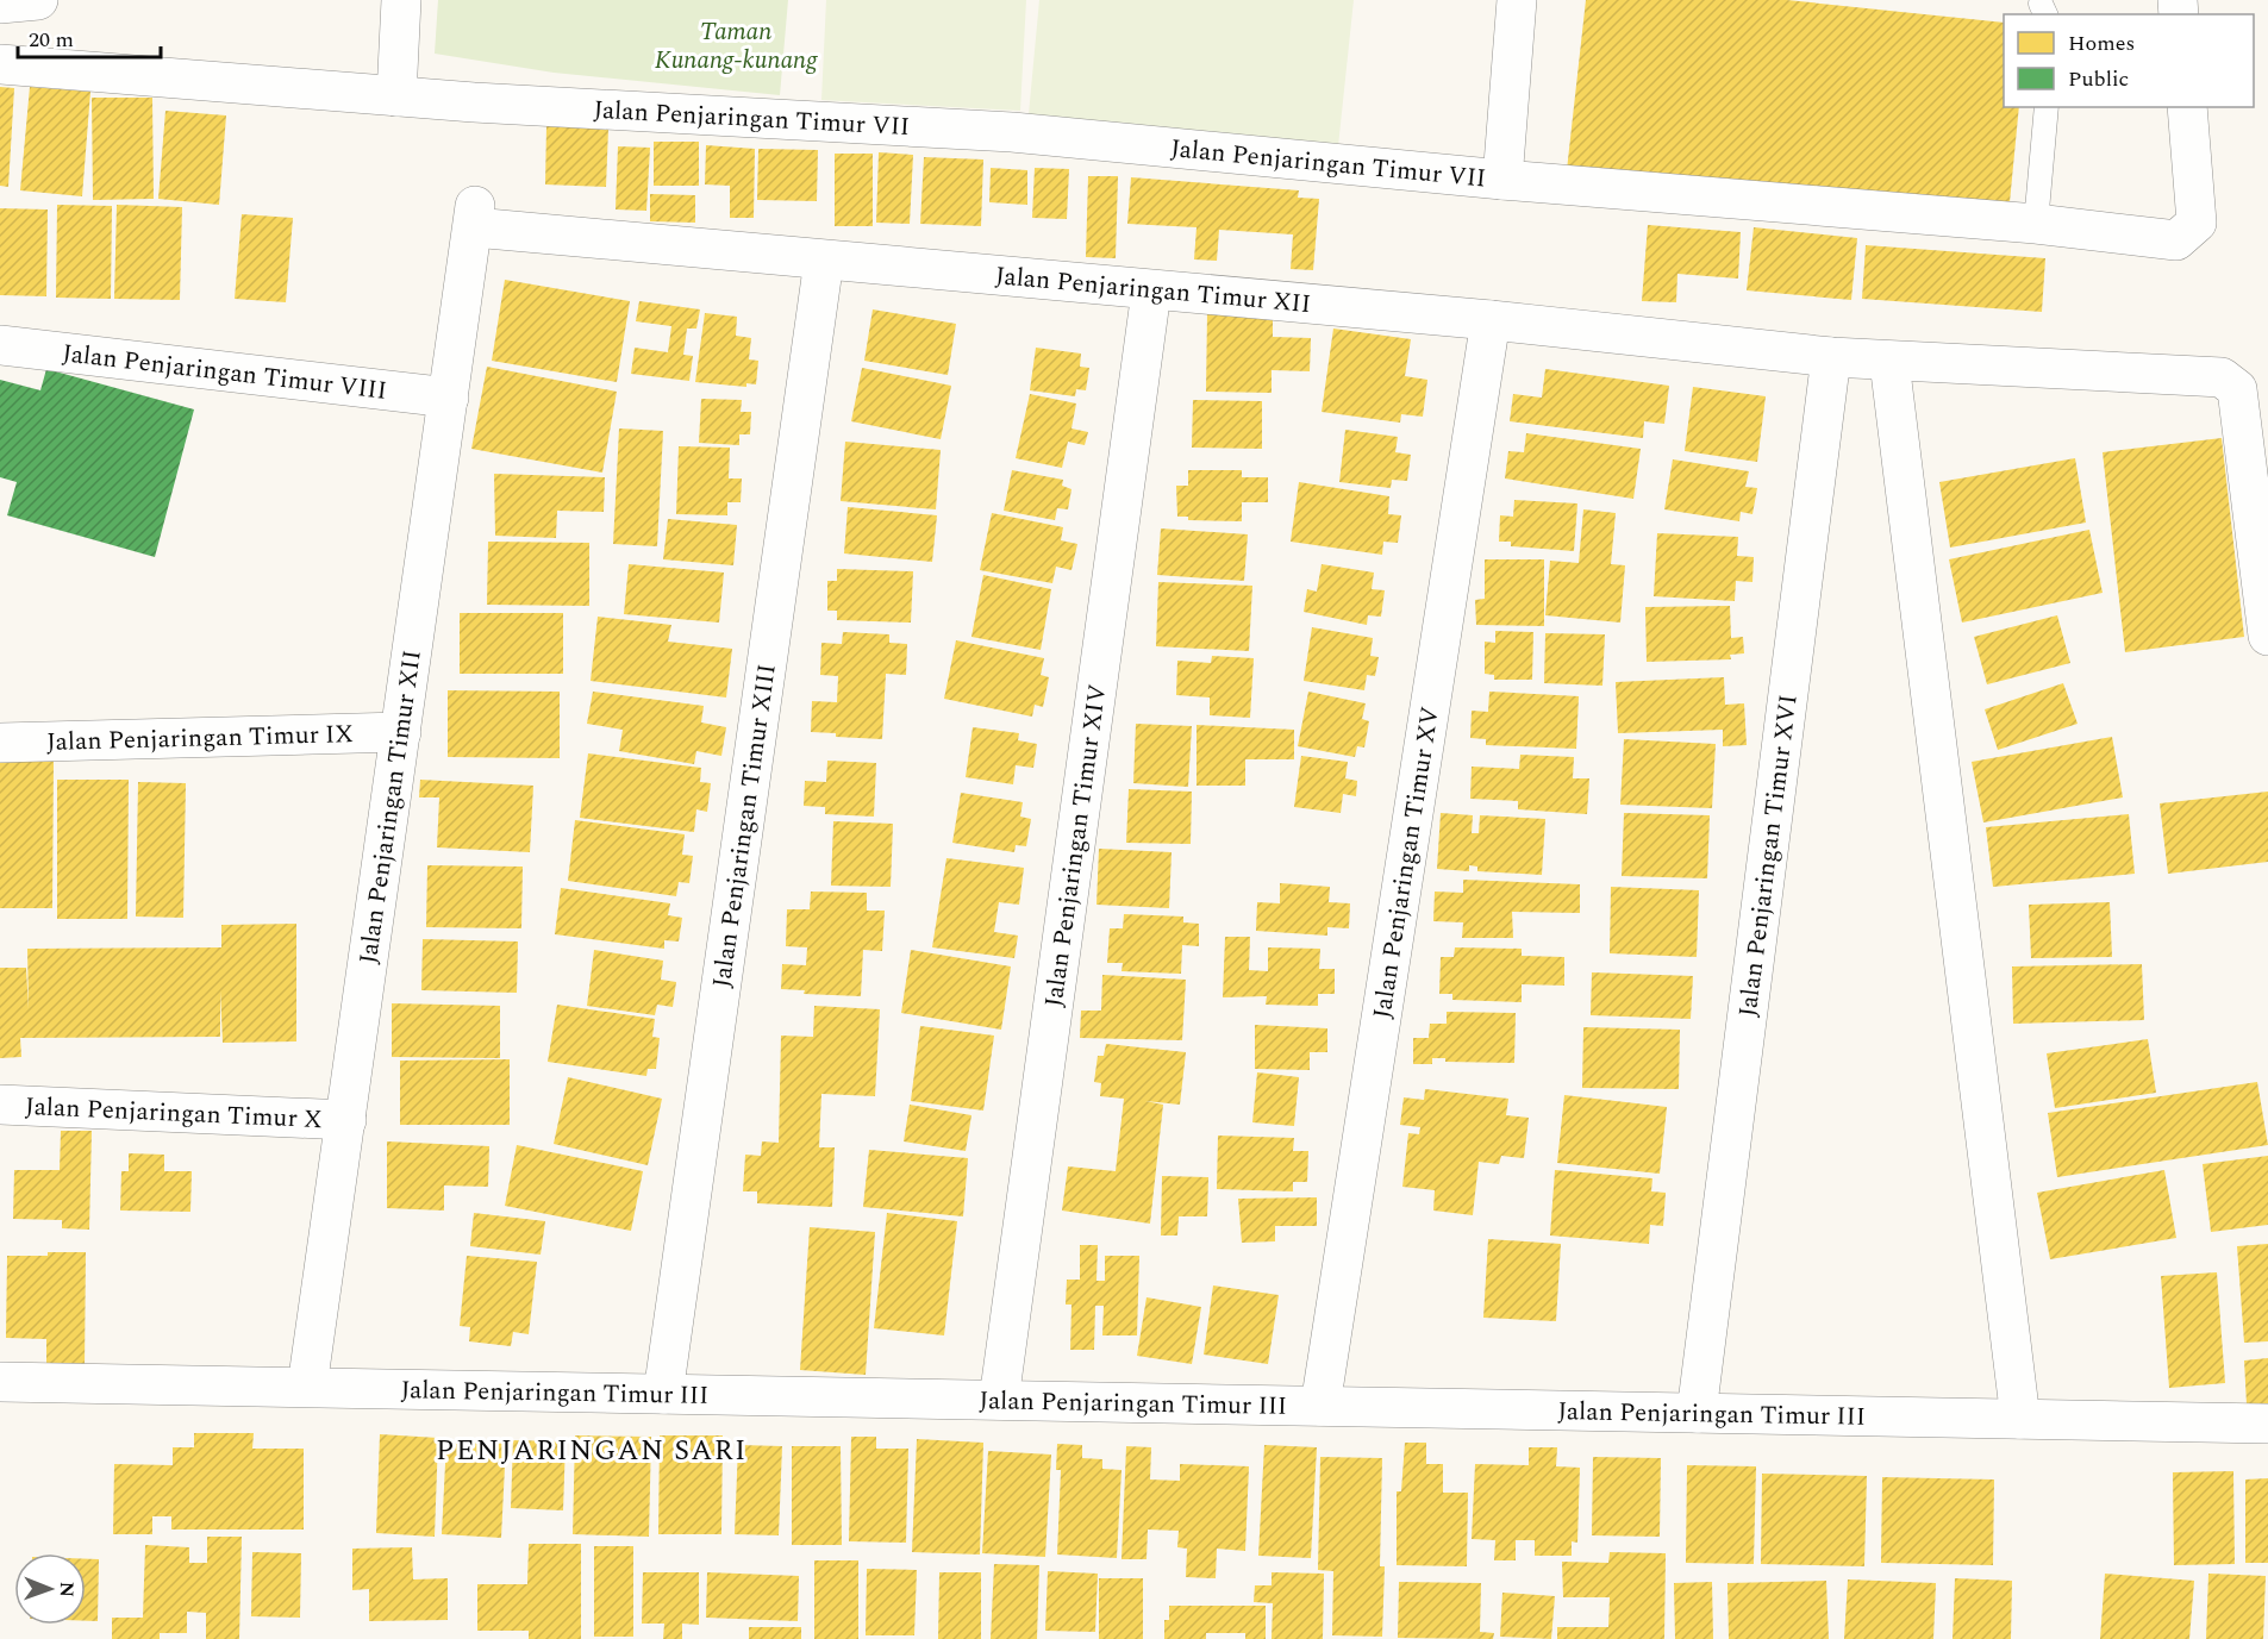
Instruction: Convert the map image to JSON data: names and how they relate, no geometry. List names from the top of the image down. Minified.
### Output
{"streets":{"street":["Jalan Penjaringan Timur VII","Jalan Penjaringan Timur XII","Jalan Penjaringan Timur VIII","Jalan Penjaringan Timur IX","Jalan Penjaringan Timur XIII","Jalan Penjaringan Timur XIV","Jalan Penjaringan Timur XVI","Jalan Penjaringan Timur XV","Jalan Penjaringan Timur X","Jalan Penjaringan Timur III"]},"crossings":[["Jalan Penjaringan Timur XII","Jalan Penjaringan Timur VIII"],["Jalan Penjaringan Timur XII","Jalan Penjaringan Timur IX"],["Jalan Penjaringan Timur XII","Jalan Penjaringan Timur XIII"],["Jalan Penjaringan Timur XII","Jalan Penjaringan Timur XIV"],["Jalan Penjaringan Timur XII","Jalan Penjaringan Timur XVI"],["Jalan Penjaringan Timur XII","Jalan Penjaringan Timur XV"],["Jalan Penjaringan Timur XII","Jalan Penjaringan Timur X"],["Jalan Penjaringan Timur XII","Jalan Penjaringan Timur III"],["Jalan Penjaringan Timur XIII","Jalan Penjaringan Timur III"],["Jalan Penjaringan Timur XIV","Jalan Penjaringan Timur III"],["Jalan Penjaringan Timur XVI","Jalan Penjaringan Timur III"],["Jalan Penjaringan Timur XV","Jalan Penjaringan Timur III"]],"districts":["PENJARINGAN SARI"],"parks":["Taman Kunang-kunang"],"legend":["Homes","Public"],"scale_bar":"20 m","north":"right"}
